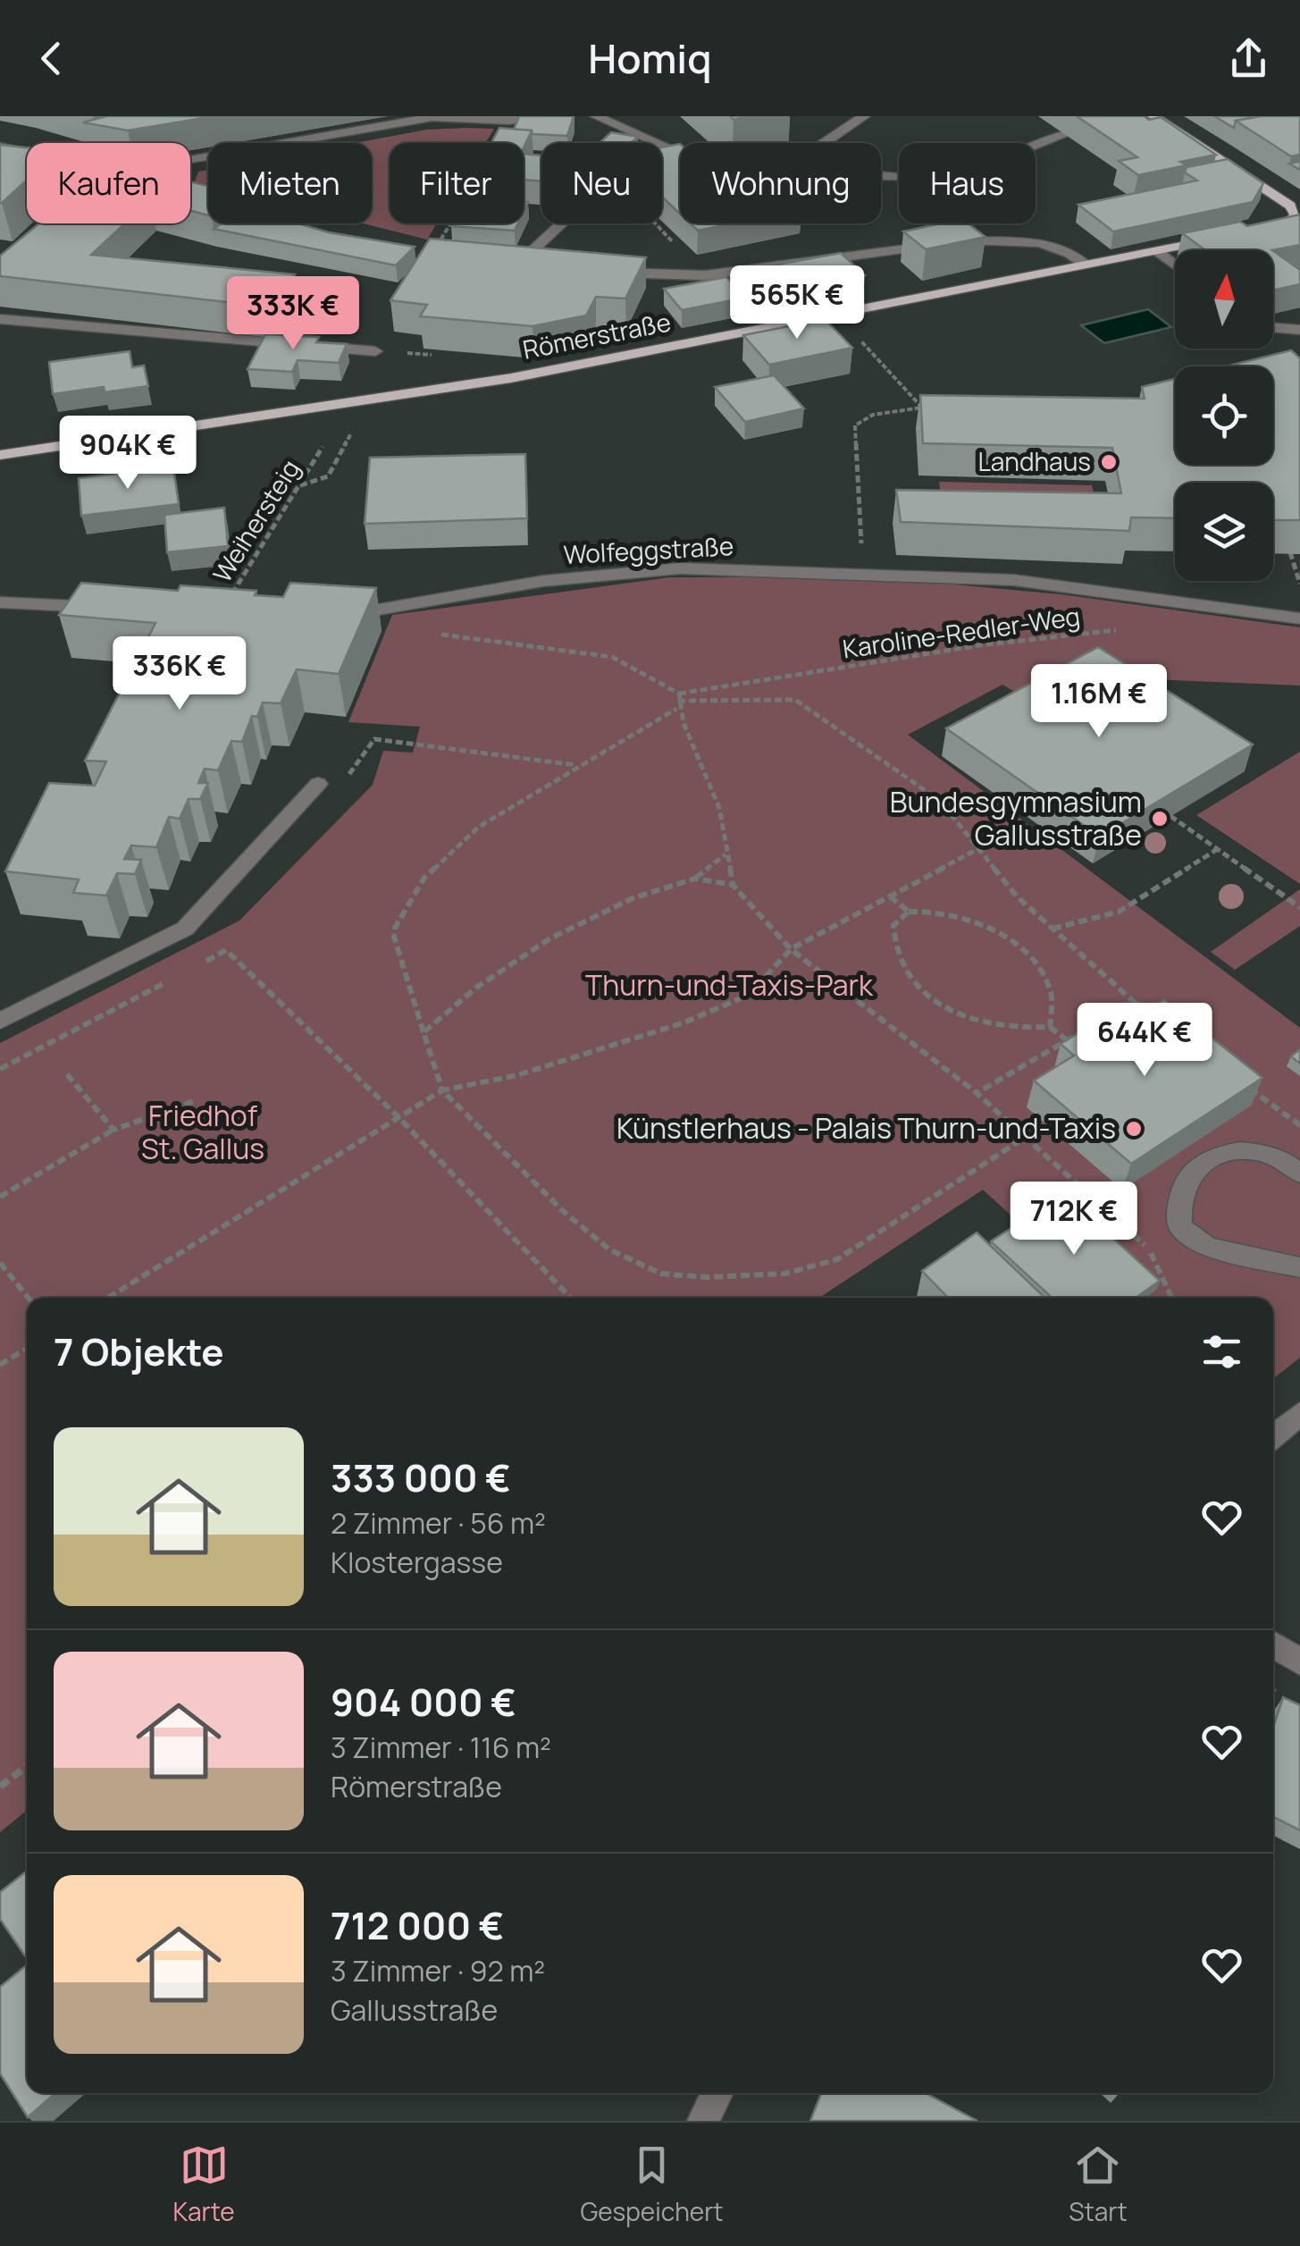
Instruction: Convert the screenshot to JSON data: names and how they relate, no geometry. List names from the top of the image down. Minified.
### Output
{"streets":{"main road":["Römerstraße"],"street":["Wolfeggstraße"],"path":["Weihersteig","Karoline-Redler-Weg"]},"parks":["Thurn-und-Taxis-Park","Friedhof St. Gallus"],"places":["Landhaus","Bundesgymnasium Gallusstraße","Künstlerhaus - Palais Thurn-und-Taxis"],"north":"top","page":{"header":"Homiq","chip":["Kaufen","Mieten","Filter","Neu","Wohnung","Haus"],"price":["565K €","333K €","904K €","336K €","1.16M €","644K €","712K €"],"heading":"7 Objekte","list":[{"name":"333 000 €","note":"2 Zimmer · 56 m² · Klostergasse"},{"name":"904 000 €","note":"3 Zimmer · 116 m² · Römerstraße"},{"name":"712 000 €","note":"3 Zimmer · 92 m² · Gallusstraße"}],"tabs":["Karte","Gespeichert","Start"]}}
